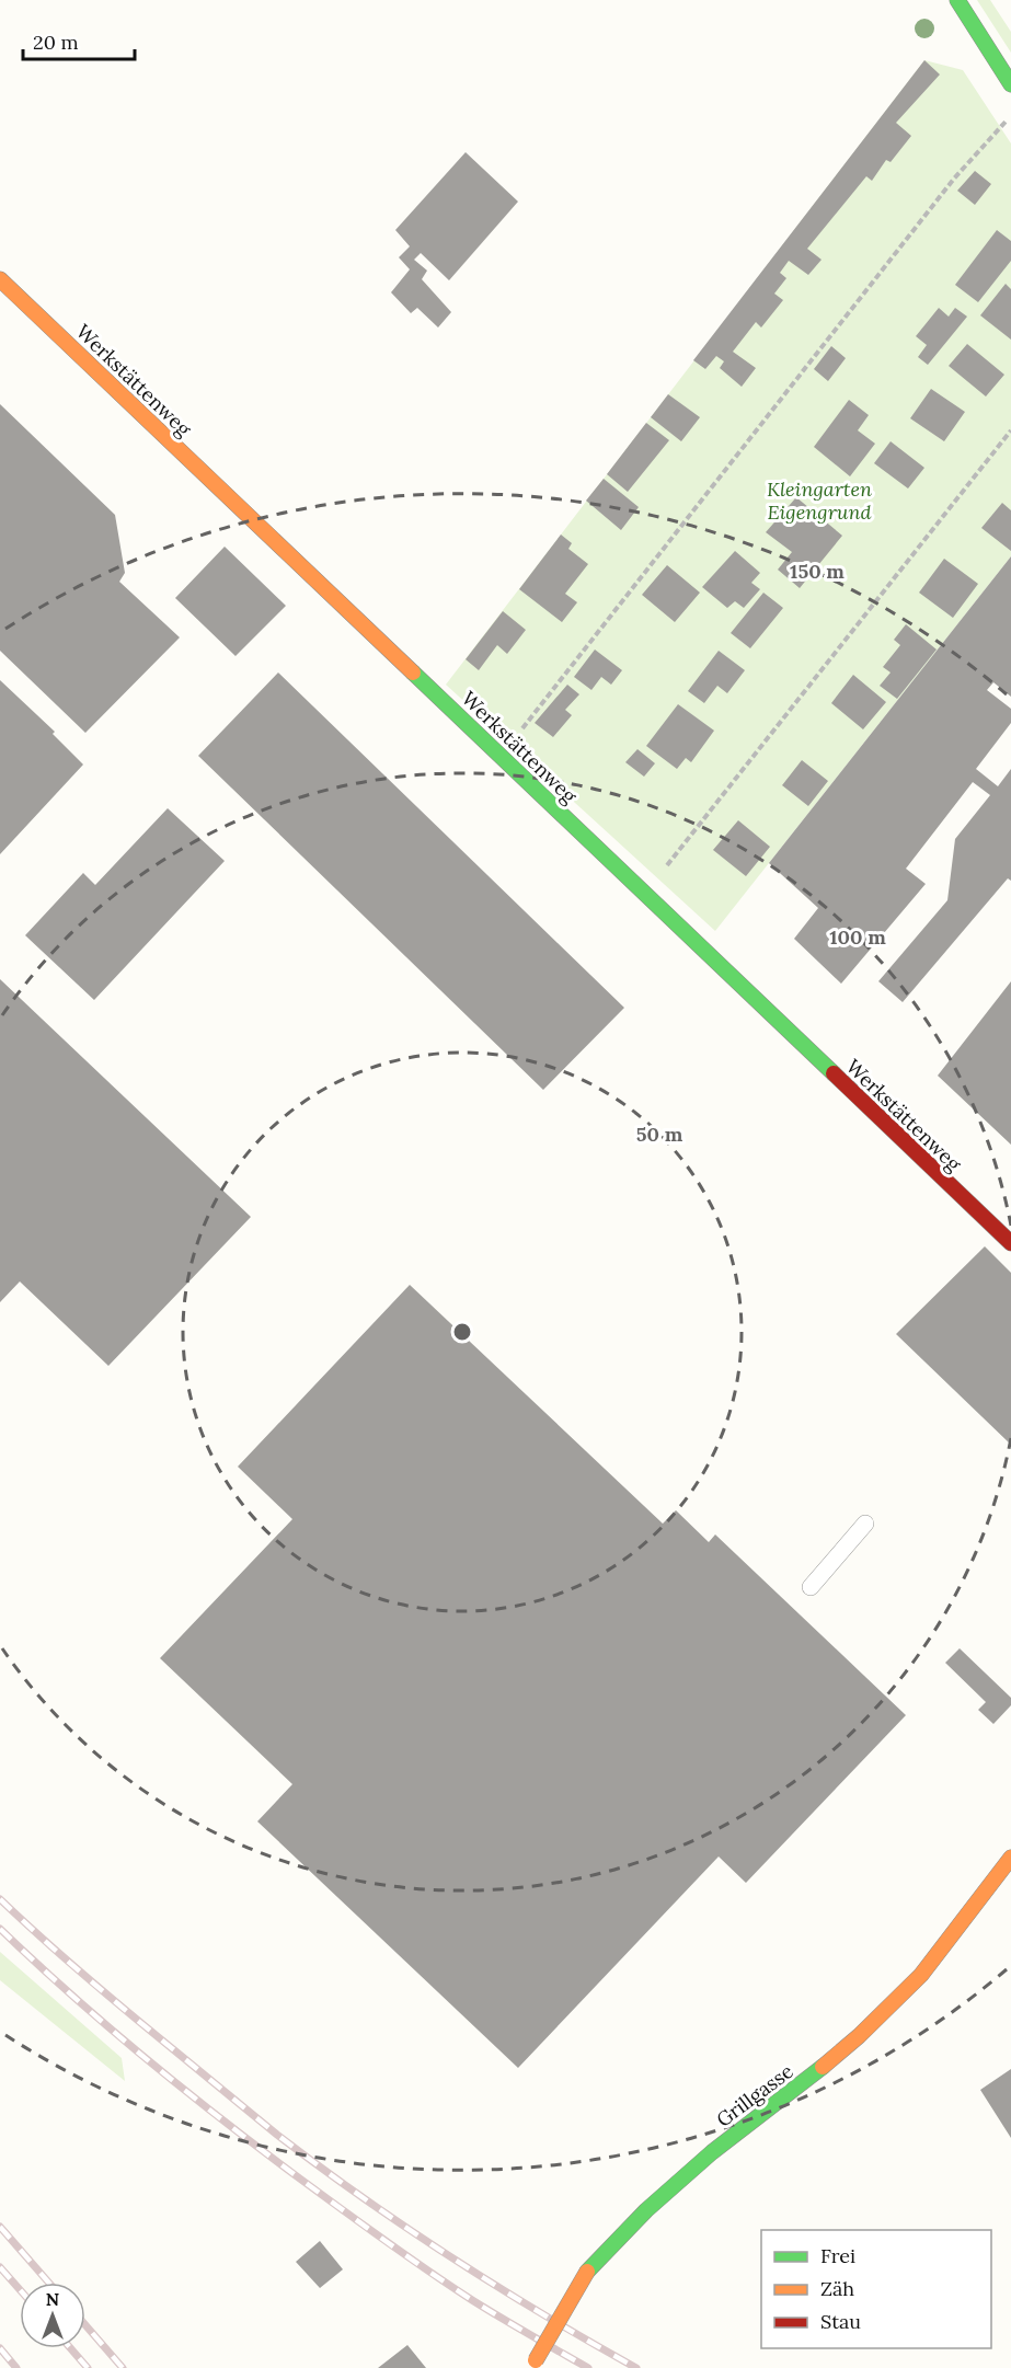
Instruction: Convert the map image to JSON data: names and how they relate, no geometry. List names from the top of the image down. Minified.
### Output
{"streets":{"street":["Werkstättenweg","Grillgasse"]},"parks":["Kleingarten Eigengrund"],"legend":["Frei","Zäh","Stau"],"scale_bar":"20 m","north":"top","rings":["150 m","100 m","50 m"]}
